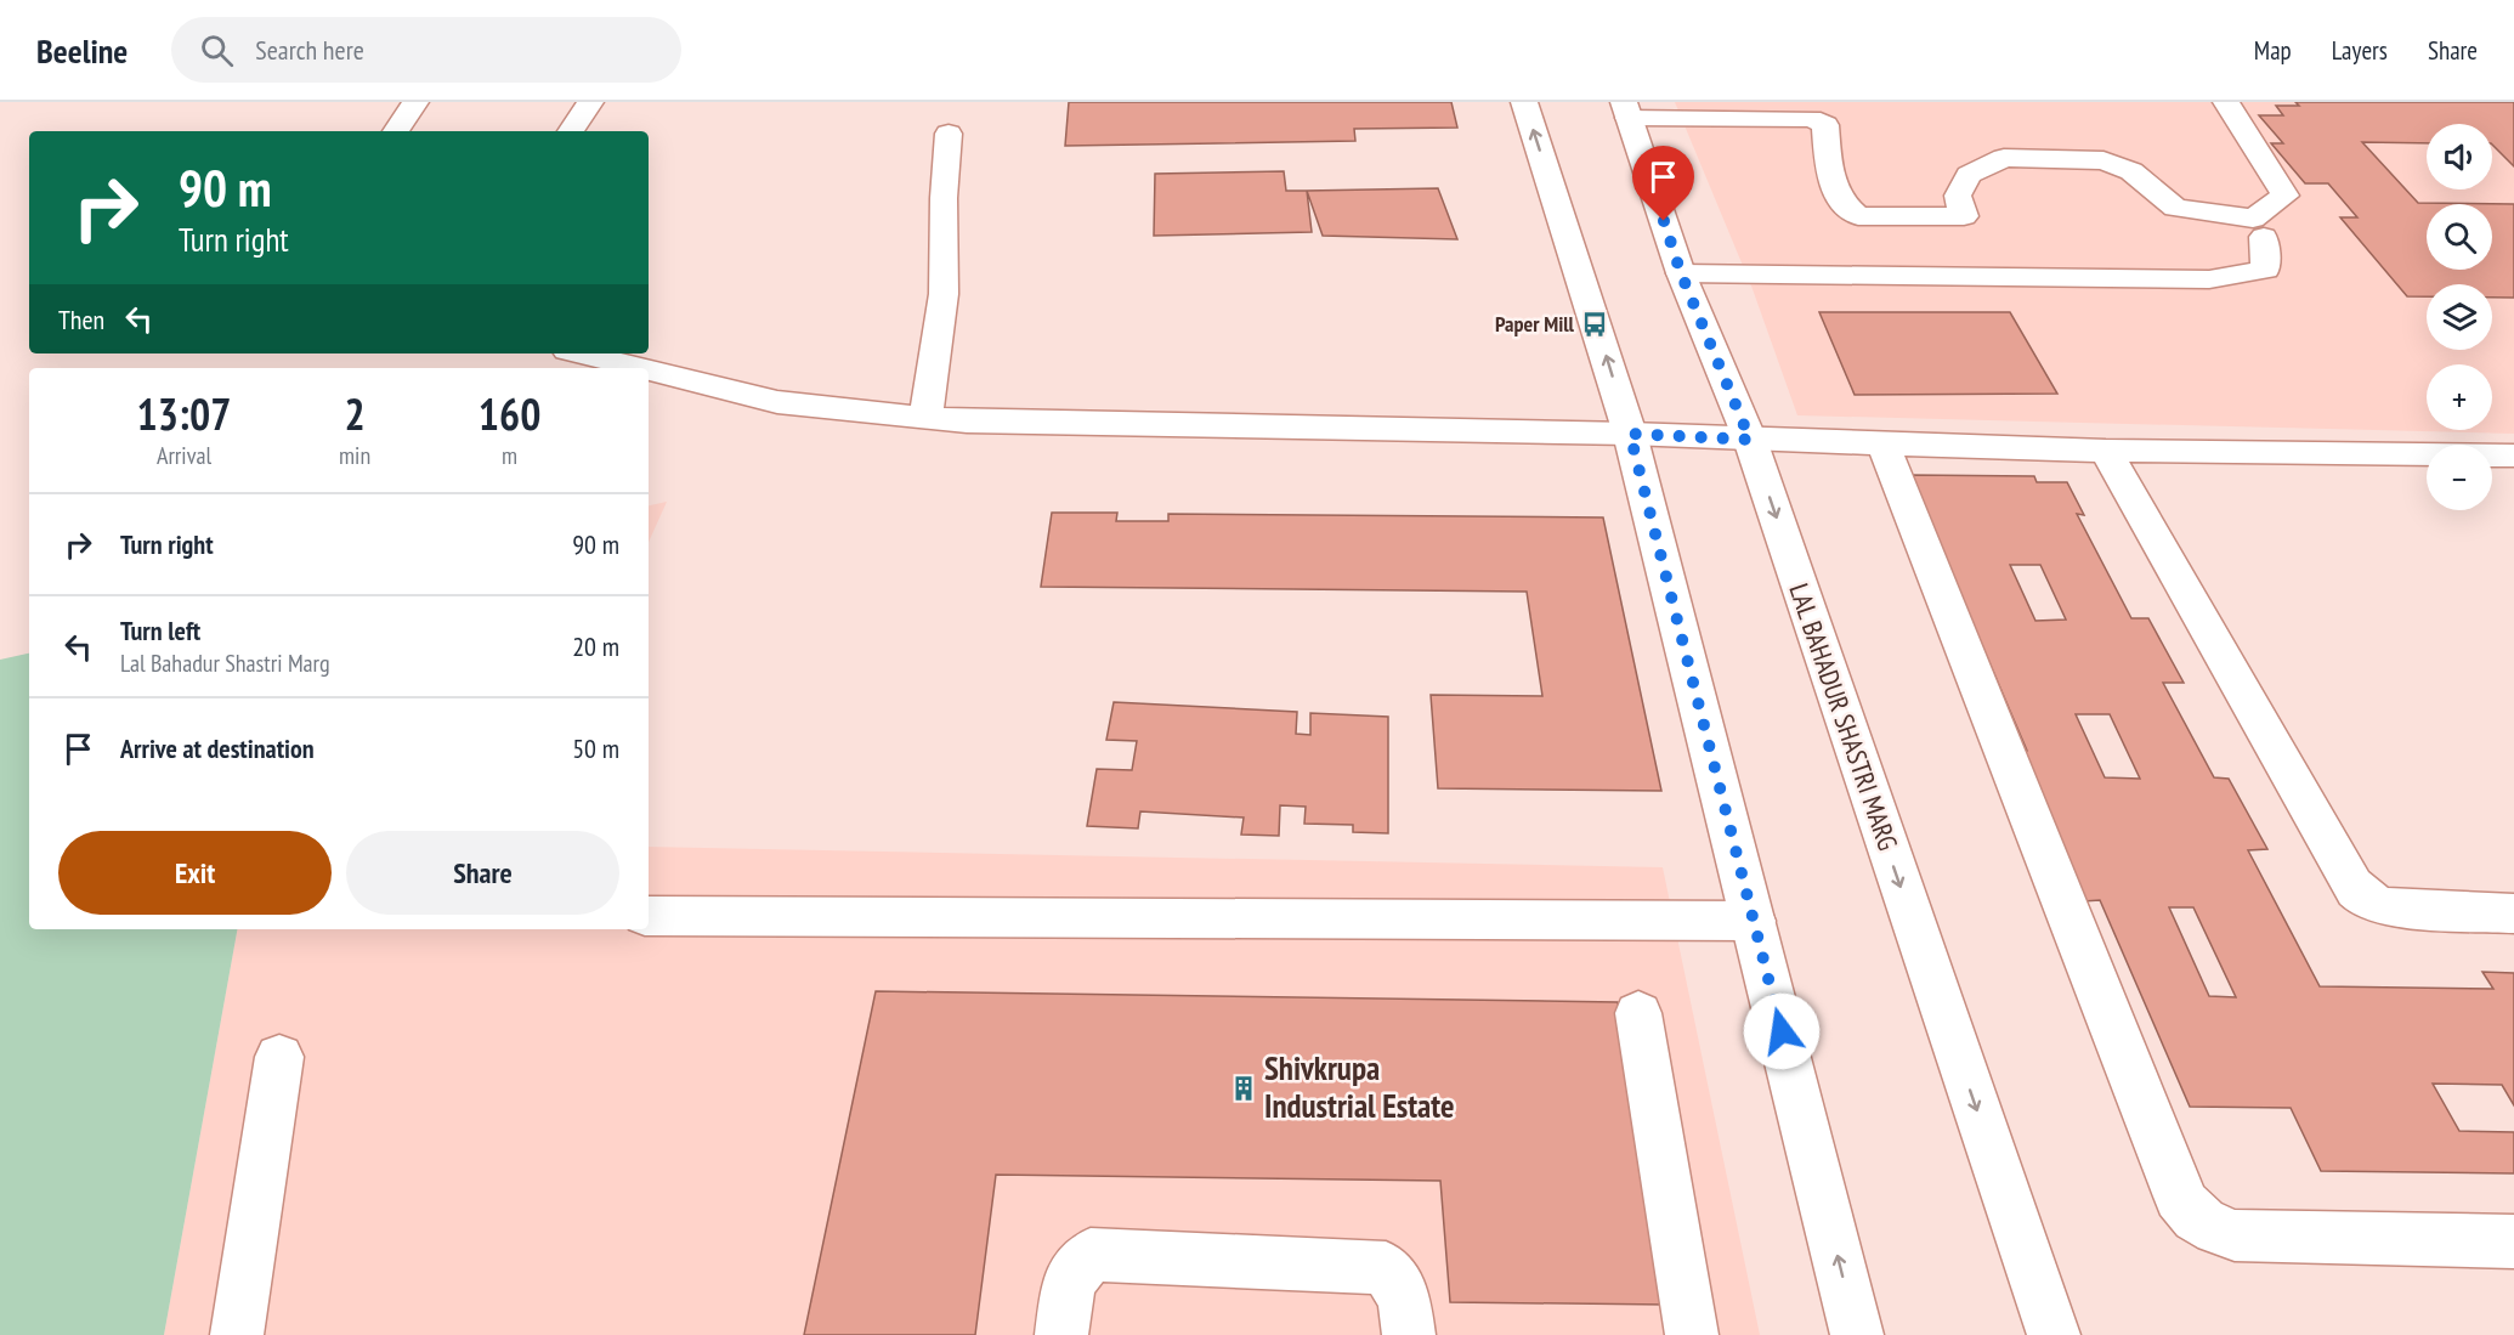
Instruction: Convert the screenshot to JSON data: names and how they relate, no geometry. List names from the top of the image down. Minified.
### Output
{"streets":{"street":["LAL BAHADUR SHASTRI MARG"]},"places":{"bus stop":["Paper Mill"],"building":["Shivkrupa Industrial Estate"]},"page":{"header":"Beeline","search":"Search here","nav":["Map","Layers","Share"],"map_buttons":["+","−"],"turn":["90 m","Turn right"],"then":"Then","eta":["13:07","Arrival","2","min","160","m"],"list":[{"name":"Turn right","value":"90 m"},{"name":"Turn left","note":"Lal Bahadur Shastri Marg","value":"20 m"},{"name":"Arrive at destination","value":"50 m"}],"buttons":["Exit","Share"]}}
